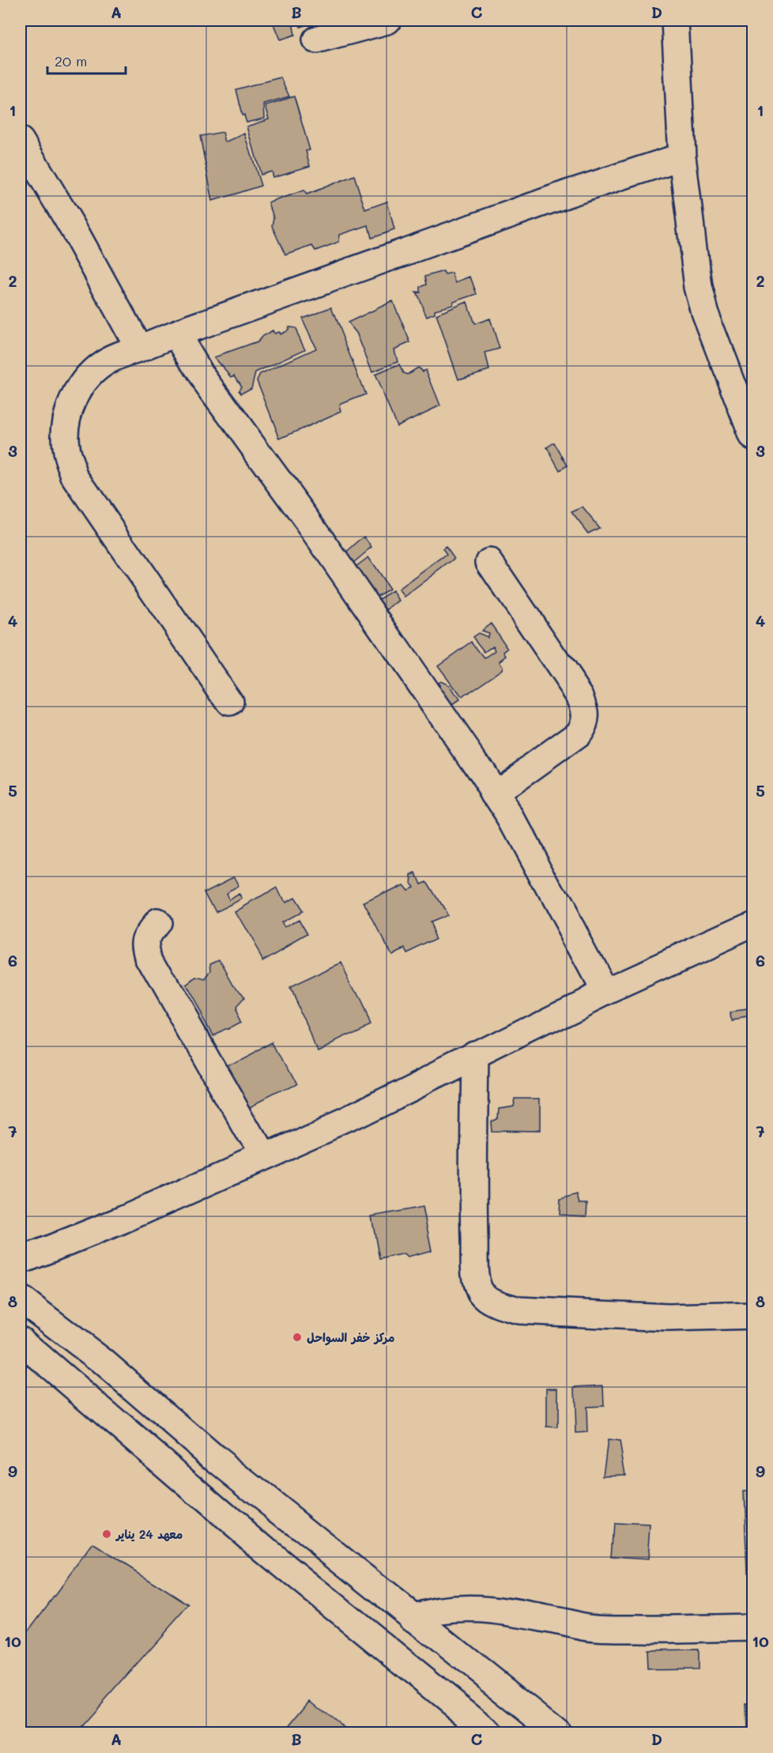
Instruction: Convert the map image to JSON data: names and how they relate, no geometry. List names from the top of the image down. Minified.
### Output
{"places":["مركز خفر السواحل","معهد 24 يناير"],"scale_bar":"20 m","grid":{"columns":["A","B","C","D"],"rows":["1","2","3","4","5","6","7","8","9","10"]}}
